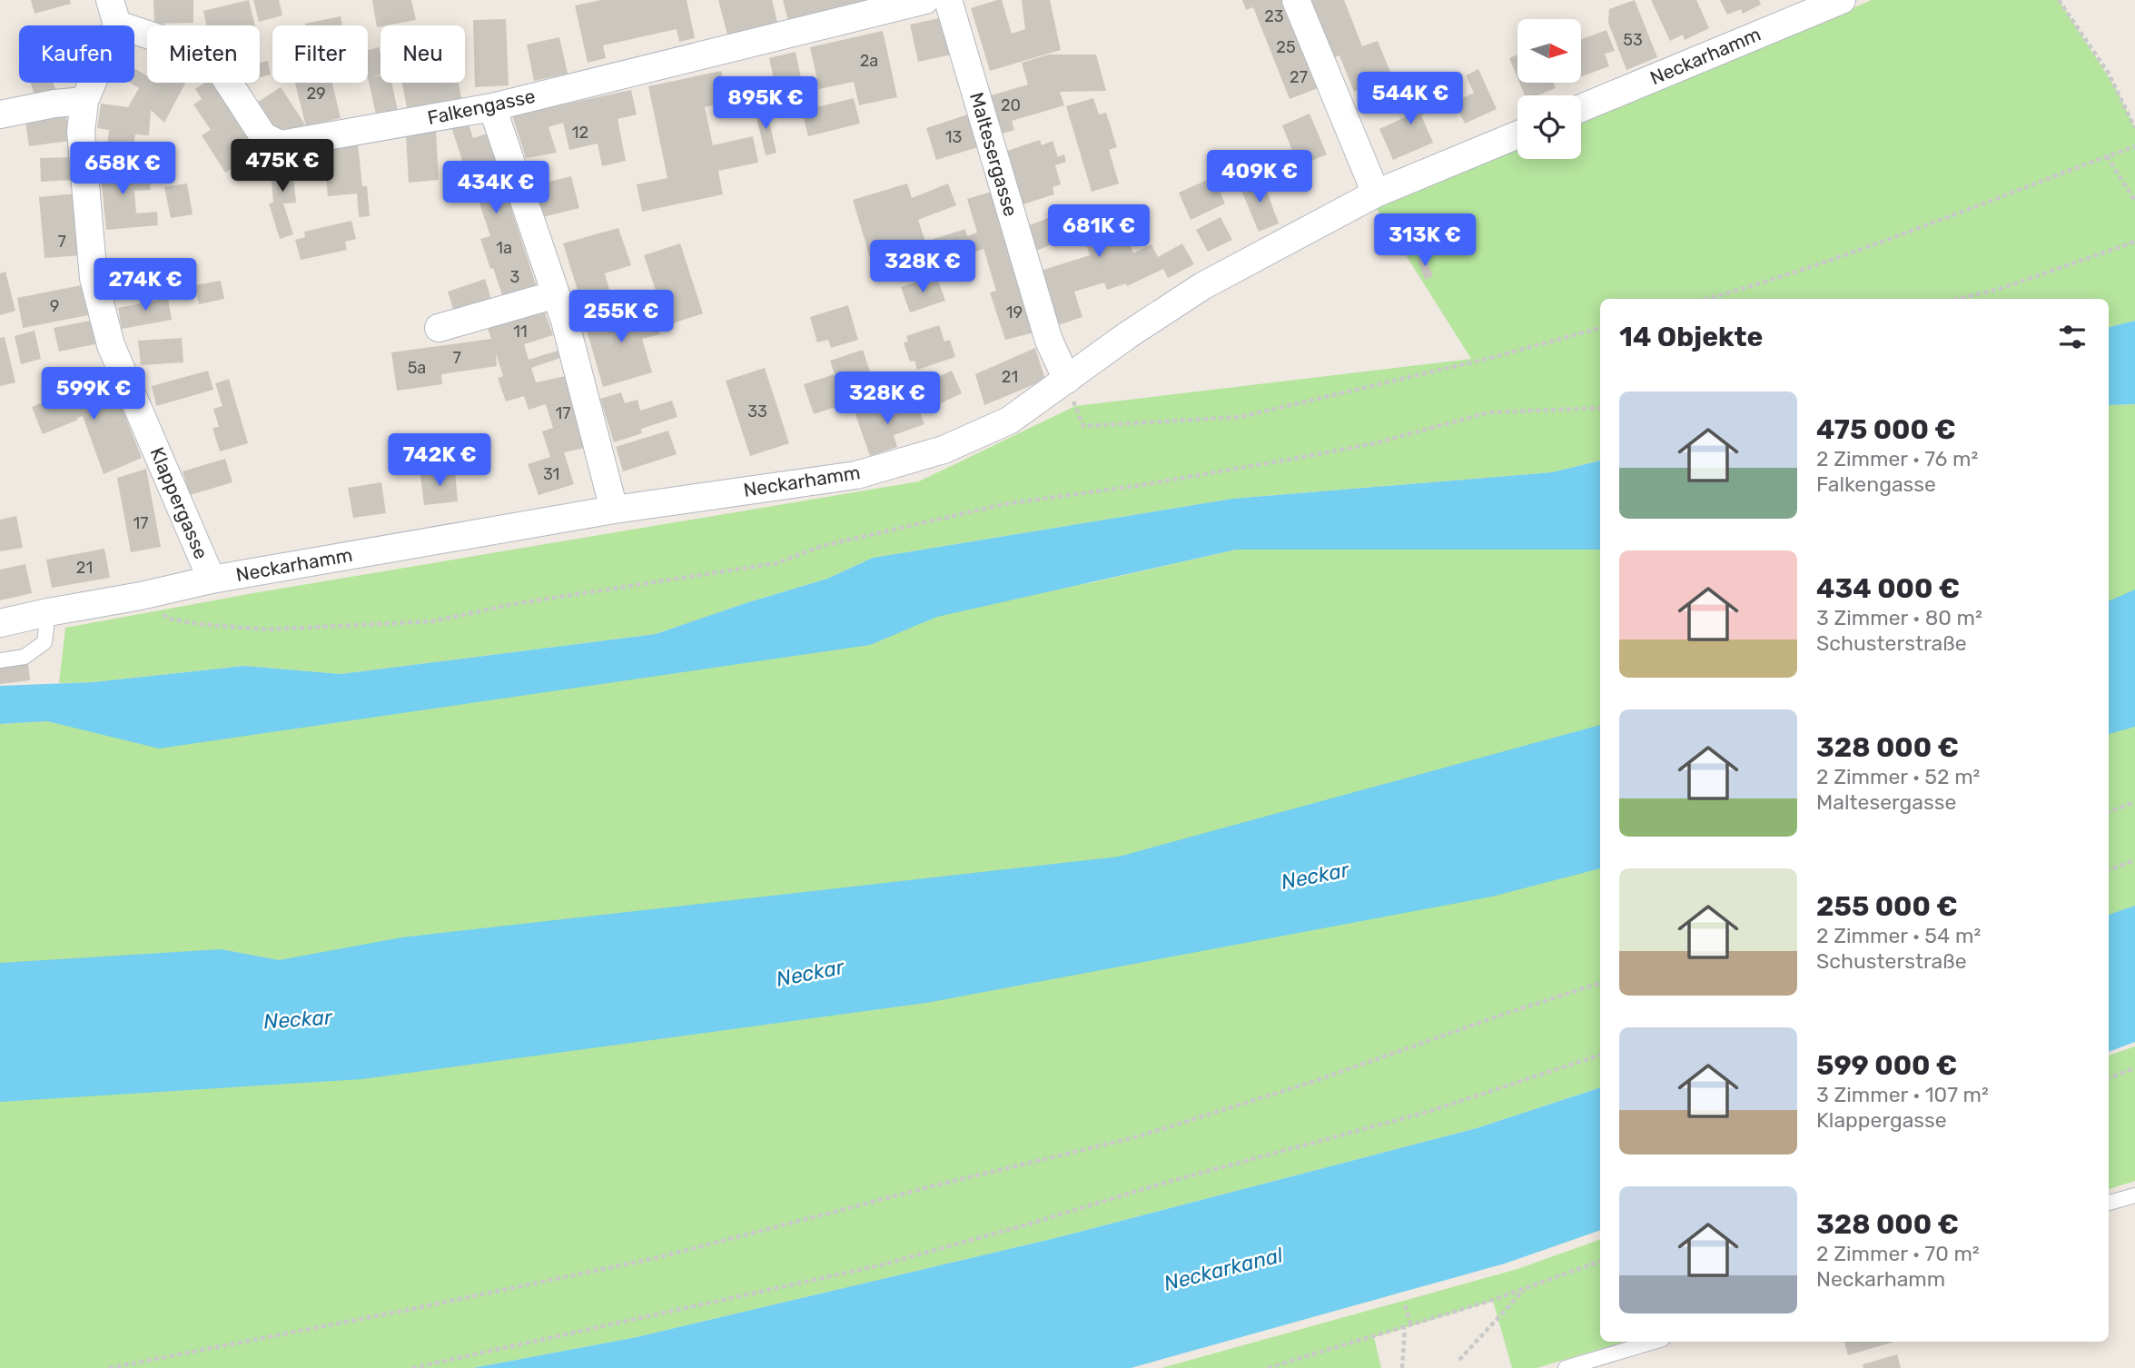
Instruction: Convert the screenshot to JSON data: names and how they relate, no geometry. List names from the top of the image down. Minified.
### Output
{"streets":{"street":["Neckarhamm","Falkengasse","Maltesergasse","Klappergasse"]},"crossings":[["Neckarhamm","Maltesergasse"],["Neckarhamm","Klappergasse"],["Falkengasse","Klappergasse"]],"water":["Neckar","Neckarkanal"],"house_numbers":["23","53","25","2a","27","29","20","12","13","7","1a","3","9","19","11","7","5a","21","33","17","31","17","21"],"north":"right","page":{"chip":["Kaufen","Mieten","Filter","Neu"],"price":["544K €","895K €","475K €","658K €","409K €","434K €","681K €","313K €","328K €","274K €","255K €","599K €","328K €","742K €"],"heading":"14 Objekte","list":[{"name":"475 000 €","note":"2 Zimmer · 76 m² · Falkengasse"},{"name":"434 000 €","note":"3 Zimmer · 80 m² · Schusterstraße"},{"name":"328 000 €","note":"2 Zimmer · 52 m² · Maltesergasse"},{"name":"255 000 €","note":"2 Zimmer · 54 m² · Schusterstraße"},{"name":"599 000 €","note":"3 Zimmer · 107 m² · Klappergasse"},{"name":"328 000 €","note":"2 Zimmer · 70 m² · Neckarhamm"}]}}
